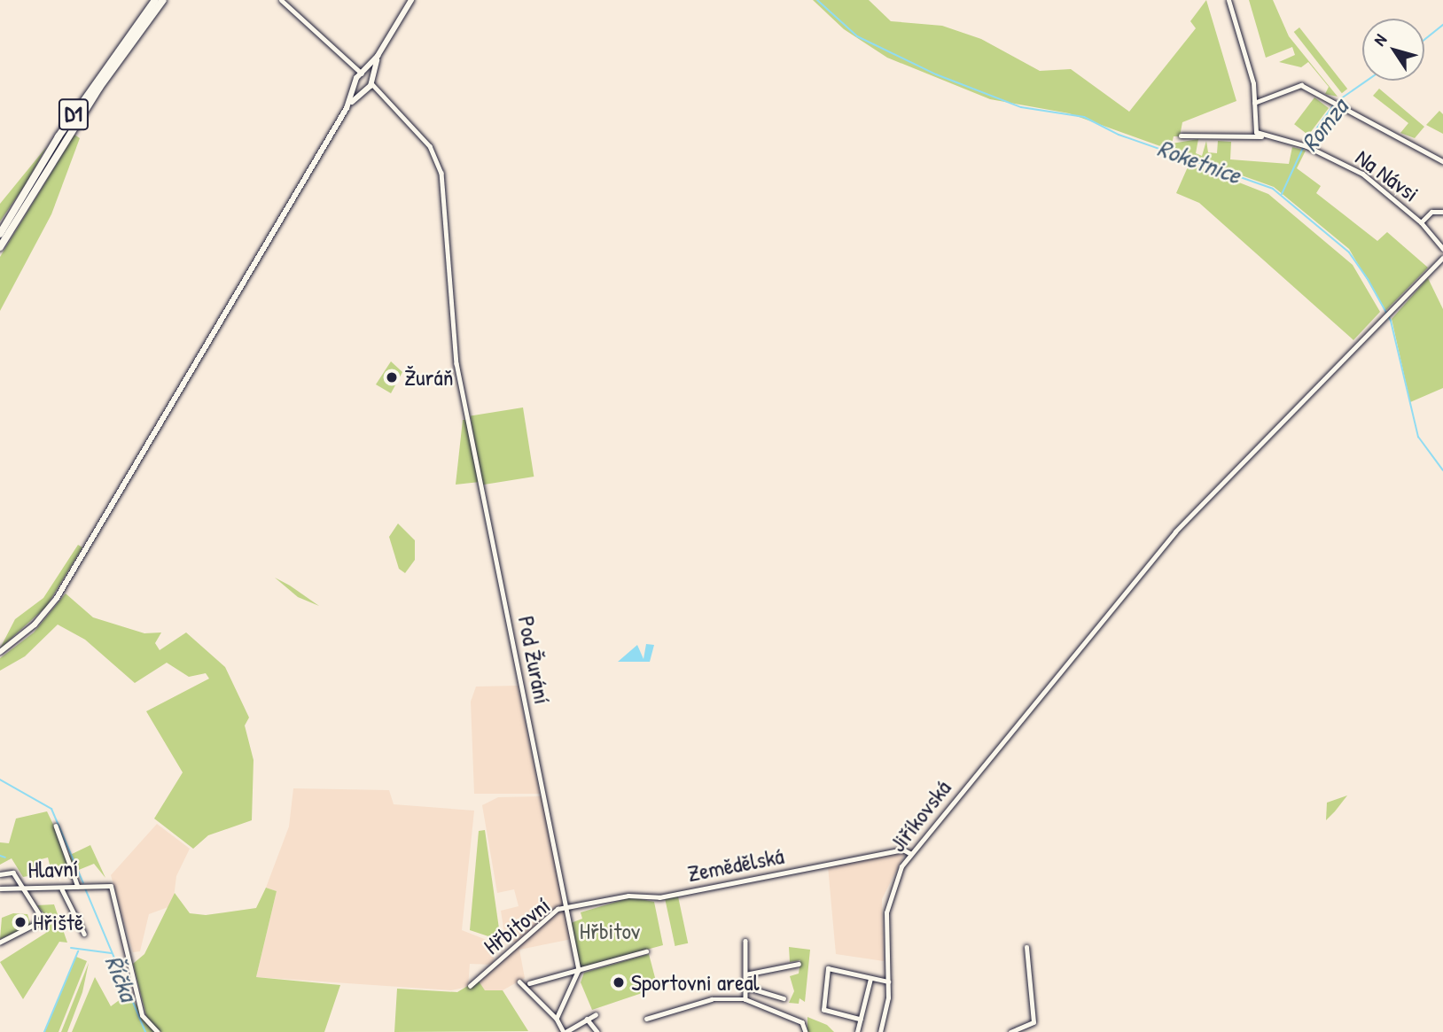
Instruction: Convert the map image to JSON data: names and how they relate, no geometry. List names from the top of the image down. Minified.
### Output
{"streets":{"highway":["D1"],"street":["Na Návsi","Pod Žurání","Jiříkovská","Zemědělská","Hlavní","Hřbitovní"]},"crossings":[["Pod Žurání","Zemědělská"],["Pod Žurání","Hřbitovní"],["Jiříkovská","Zemědělská"],["Zemědělská","Hřbitovní"]],"water":["Romza","Roketnice","Říčka"],"parks":["Hřbitov"],"places":["Žuráň","Hřiště","Sportovni areal"],"north":"top left"}
